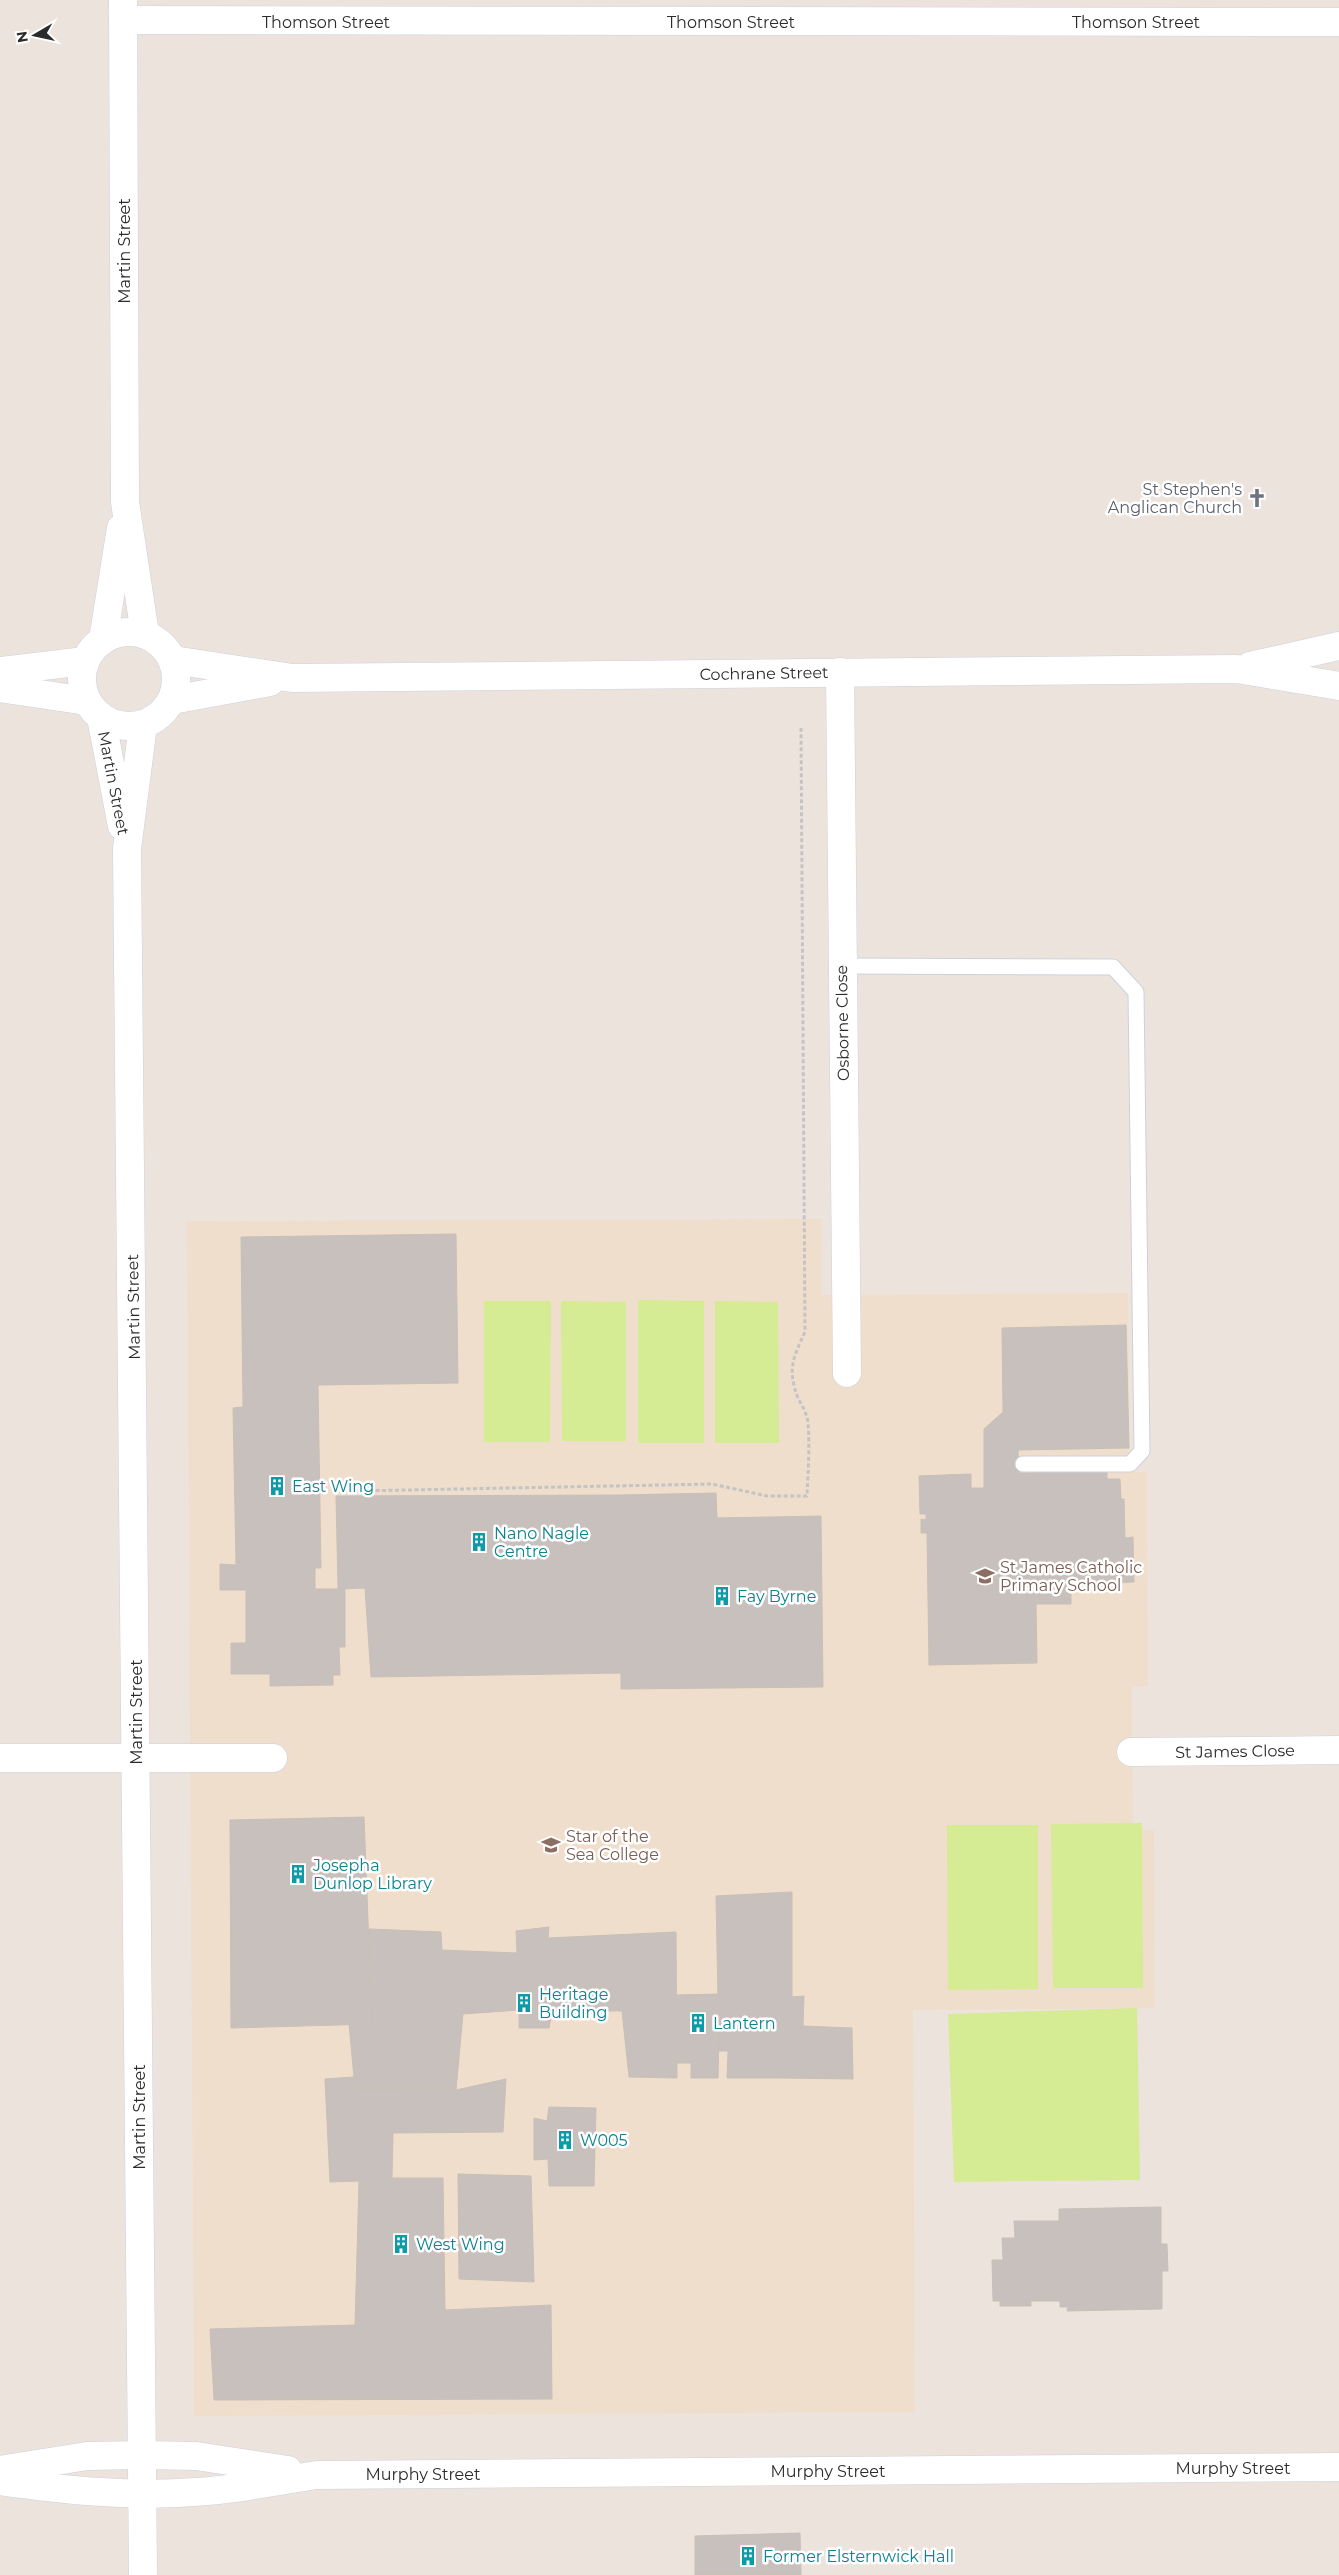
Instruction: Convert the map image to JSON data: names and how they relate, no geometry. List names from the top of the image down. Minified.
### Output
{"streets":{"street":["Thomson Street","Martin Street","Cochrane Street","Osborne Close","St James Close","Murphy Street"]},"crossings":[["Thomson Street","Martin Street"],["Martin Street","Cochrane Street"],["Martin Street","Murphy Street"],["Cochrane Street","Osborne Close"]],"places":{"church":["St Stephen's Anglican Church"],"building":["East Wing","Nano Nagle Centre","Fay Byrne","Josepha Dunlop Library","Heritage Building","Lantern","W005","West Wing","Former Elsternwick Hall"],"school or university":["St James Catholic Primary School","Star of the Sea College"]},"north":"left"}
